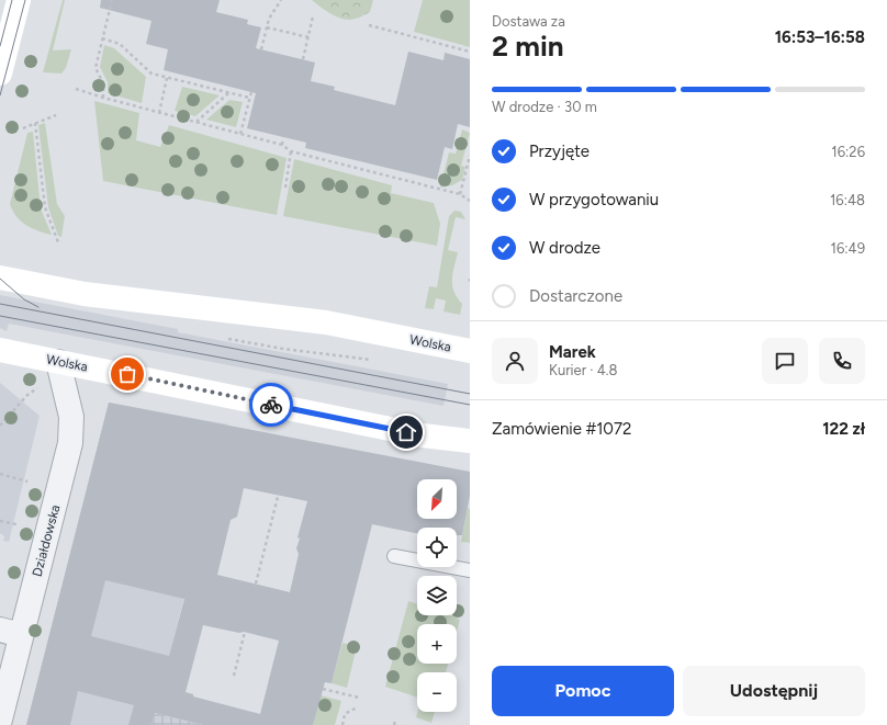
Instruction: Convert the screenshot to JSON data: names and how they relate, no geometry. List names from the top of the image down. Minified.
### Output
{"streets":{"main road":["Wolska"],"street":["Działdowska"]},"crossings":[["Wolska","Działdowska"]],"north":"bottom left","page":{"heading":["2 min","Dostawa za","16:53–16:58"],"panel":["Marek","Kurier · 4.8","Zamówienie #1072","122 zł"],"bar":"W drodze · 30 m","list":[["Przyjęte","16:26"],["W przygotowaniu","16:48"],["W drodze","16:49"],"Dostarczone"],"map_buttons":["+","−"],"buttons":["Pomoc","Udostępnij"]}}
